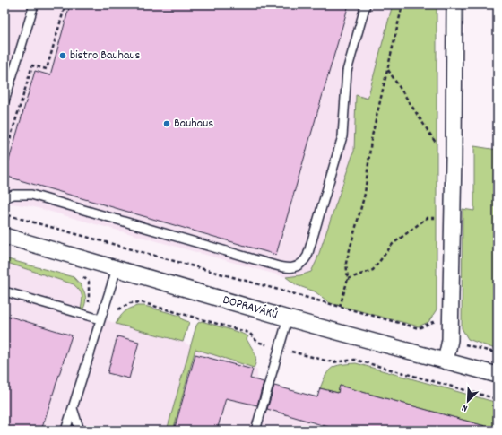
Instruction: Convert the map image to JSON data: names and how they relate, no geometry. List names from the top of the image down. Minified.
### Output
{"streets":{"street":["DOPRAVÁKŮ"]},"places":["bistro Bauhaus","Bauhaus"],"north":"bottom left"}
